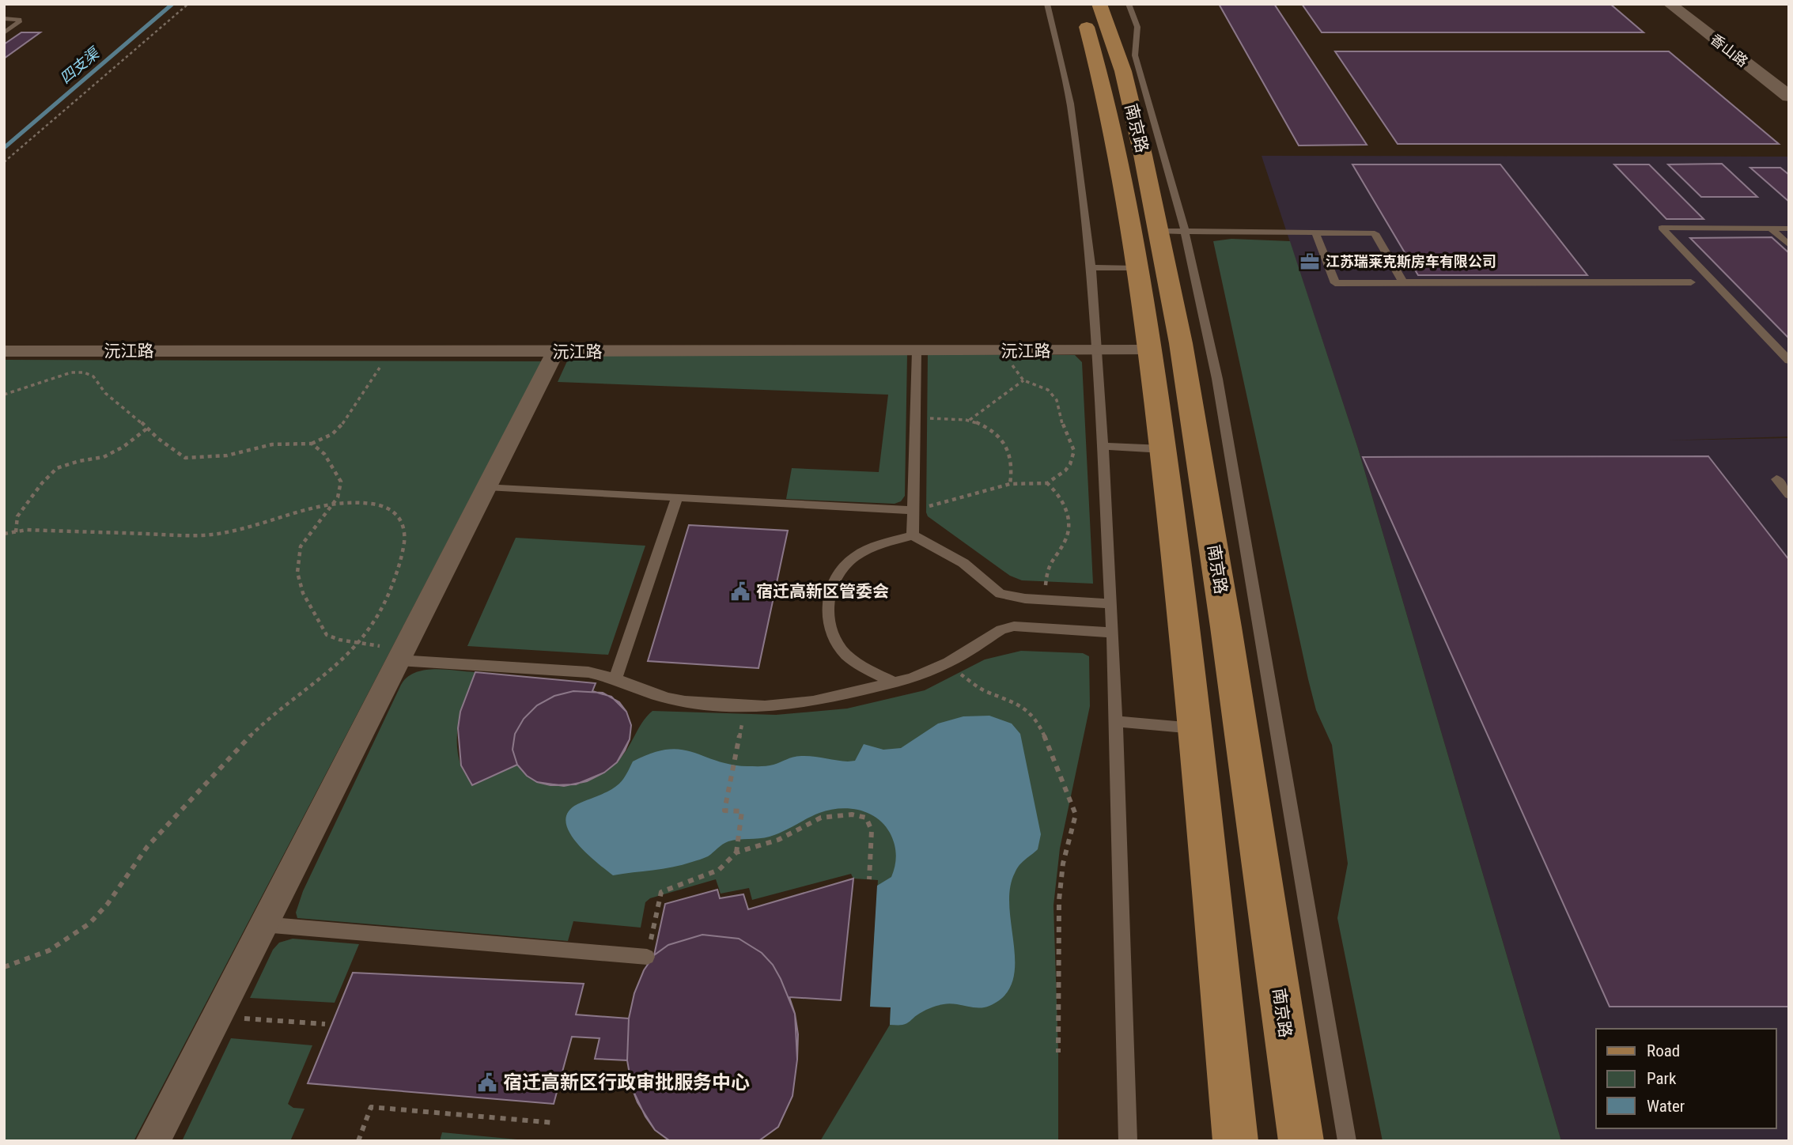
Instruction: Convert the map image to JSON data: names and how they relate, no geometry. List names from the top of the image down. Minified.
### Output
{"streets":{"main road":["南京路"],"street":["香山路","沅江路"]},"crossings":[["南京路","沅江路"]],"water":["四支渠"],"places":{"office":["江苏瑞莱克斯房车有限公司"],"public building":["宿迁高新区管委会","宿迁高新区行政审批服务中心"]},"legend":["Road","Park","Water"]}
